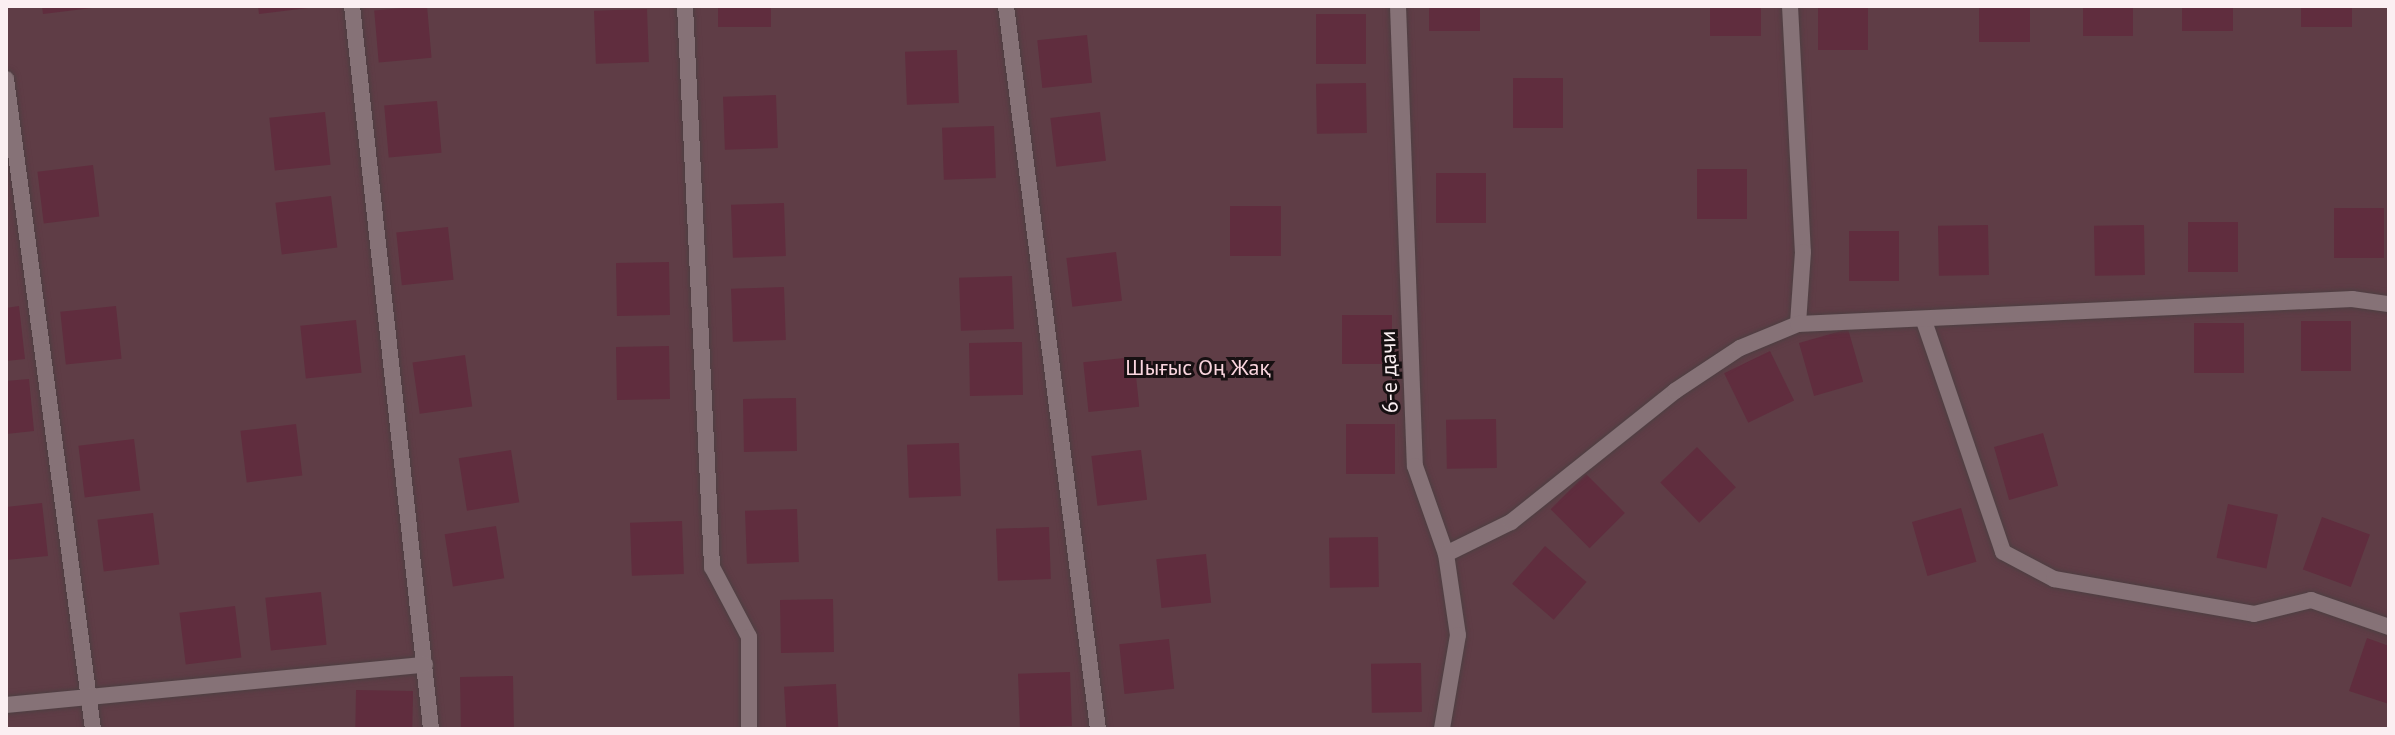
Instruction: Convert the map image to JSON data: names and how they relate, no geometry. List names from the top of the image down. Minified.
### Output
{"streets":{"lane":["6-е дачи"]},"parks":["Шығыс Оң Жақ"]}
